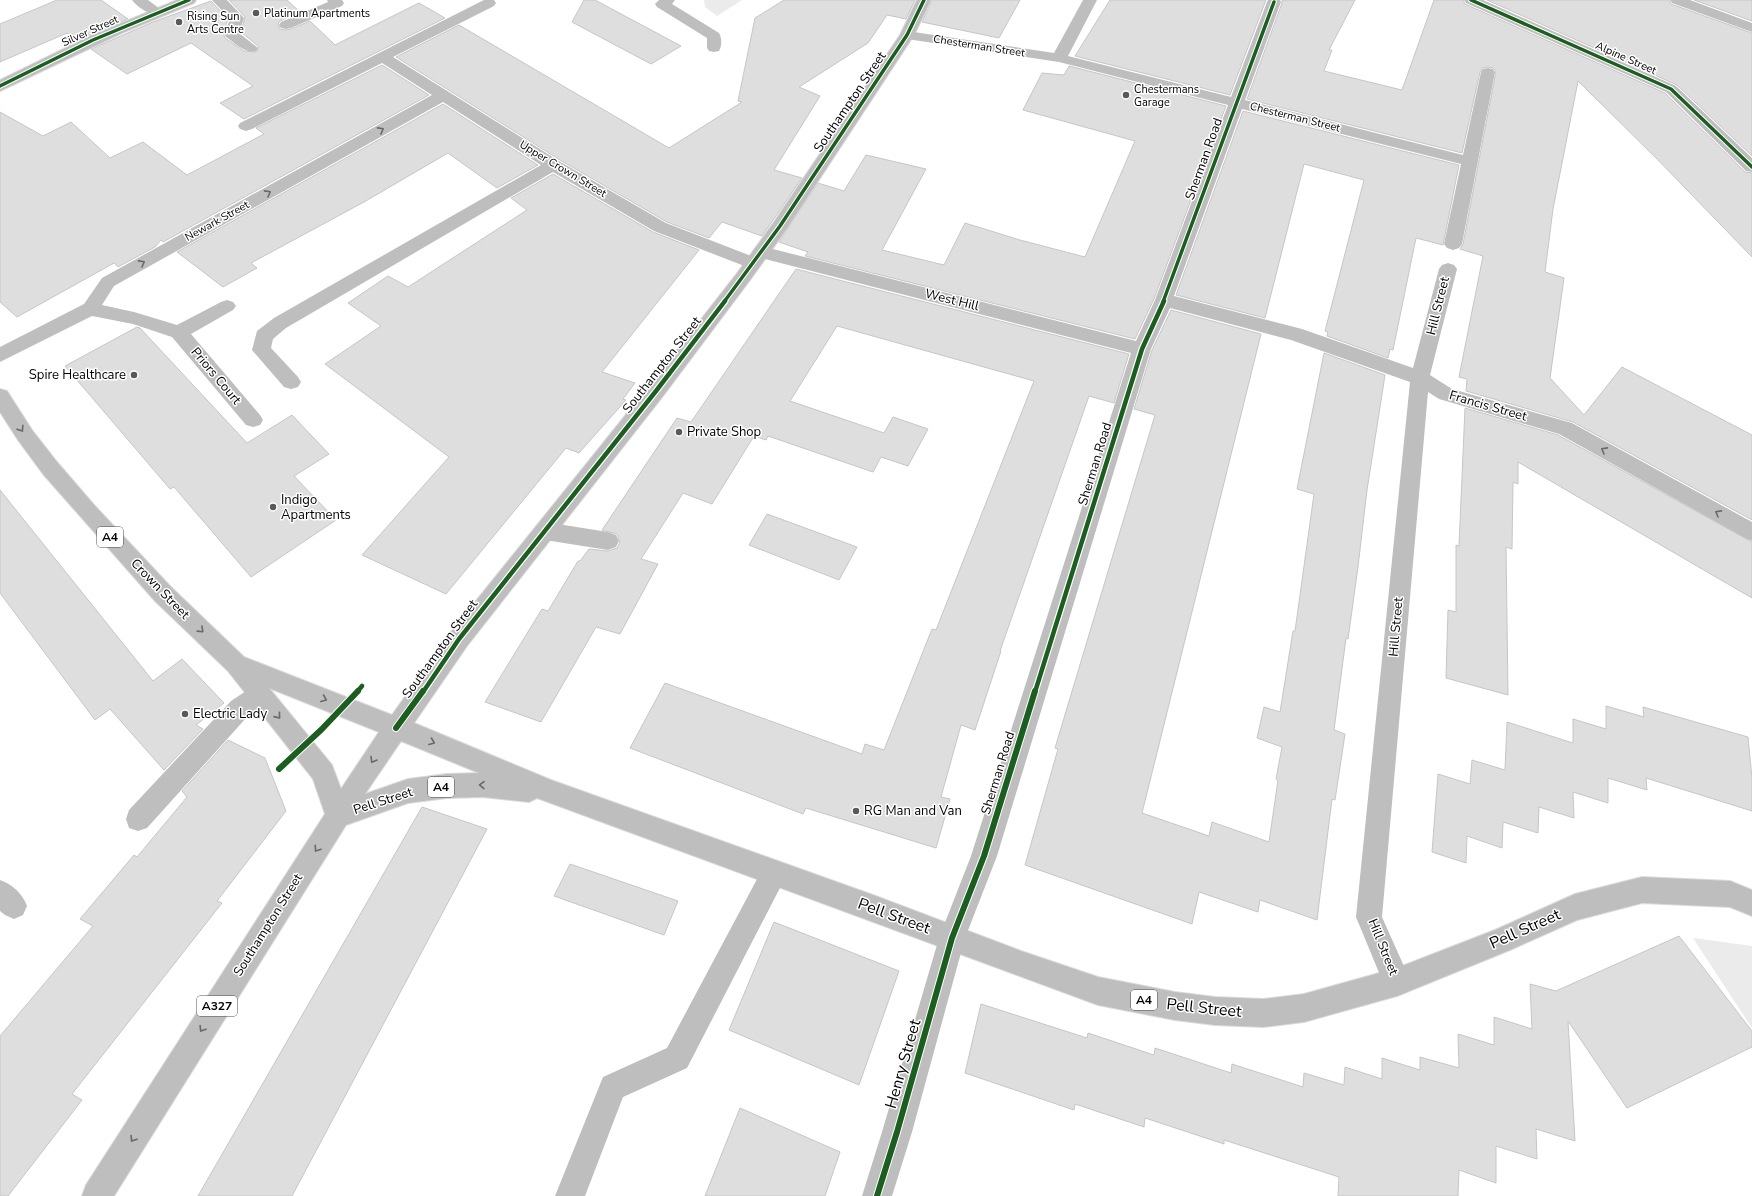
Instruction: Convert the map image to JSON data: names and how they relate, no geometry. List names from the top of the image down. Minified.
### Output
{"streets":{"street":["Silver Street","Chesterman Street","Alpine Street","Southampton Street","Sherman Road","Upper Crown Street","Newark Street","West Hill","Hill Street","Priors Court","Francis Street","A4","Crown Street","Pell Street","A327","Henry Street"]},"crossings":[["Chesterman Street","Southampton Street"],["Chesterman Street","Sherman Road"],["Southampton Street","Upper Crown Street"],["Southampton Street","West Hill"],["Southampton Street","Crown Street"],["Southampton Street","Pell Street"],["Sherman Road","West Hill"],["Sherman Road","Francis Street"],["Sherman Road","Pell Street"],["Sherman Road","Henry Street"],["Upper Crown Street","Newark Street"],["Upper Crown Street","West Hill"],["Hill Street","Francis Street"],["Hill Street","Pell Street"],["Crown Street","Pell Street"],["Pell Street","Henry Street"]],"one_way":["Francis Street","Crown Street"],"places":["Platinum Apartments","Rising Sun Arts Centre","Chestermans Garage","Spire Healthcare","Private Shop","Indigo Apartments","Electric Lady","RG Man and Van"]}
